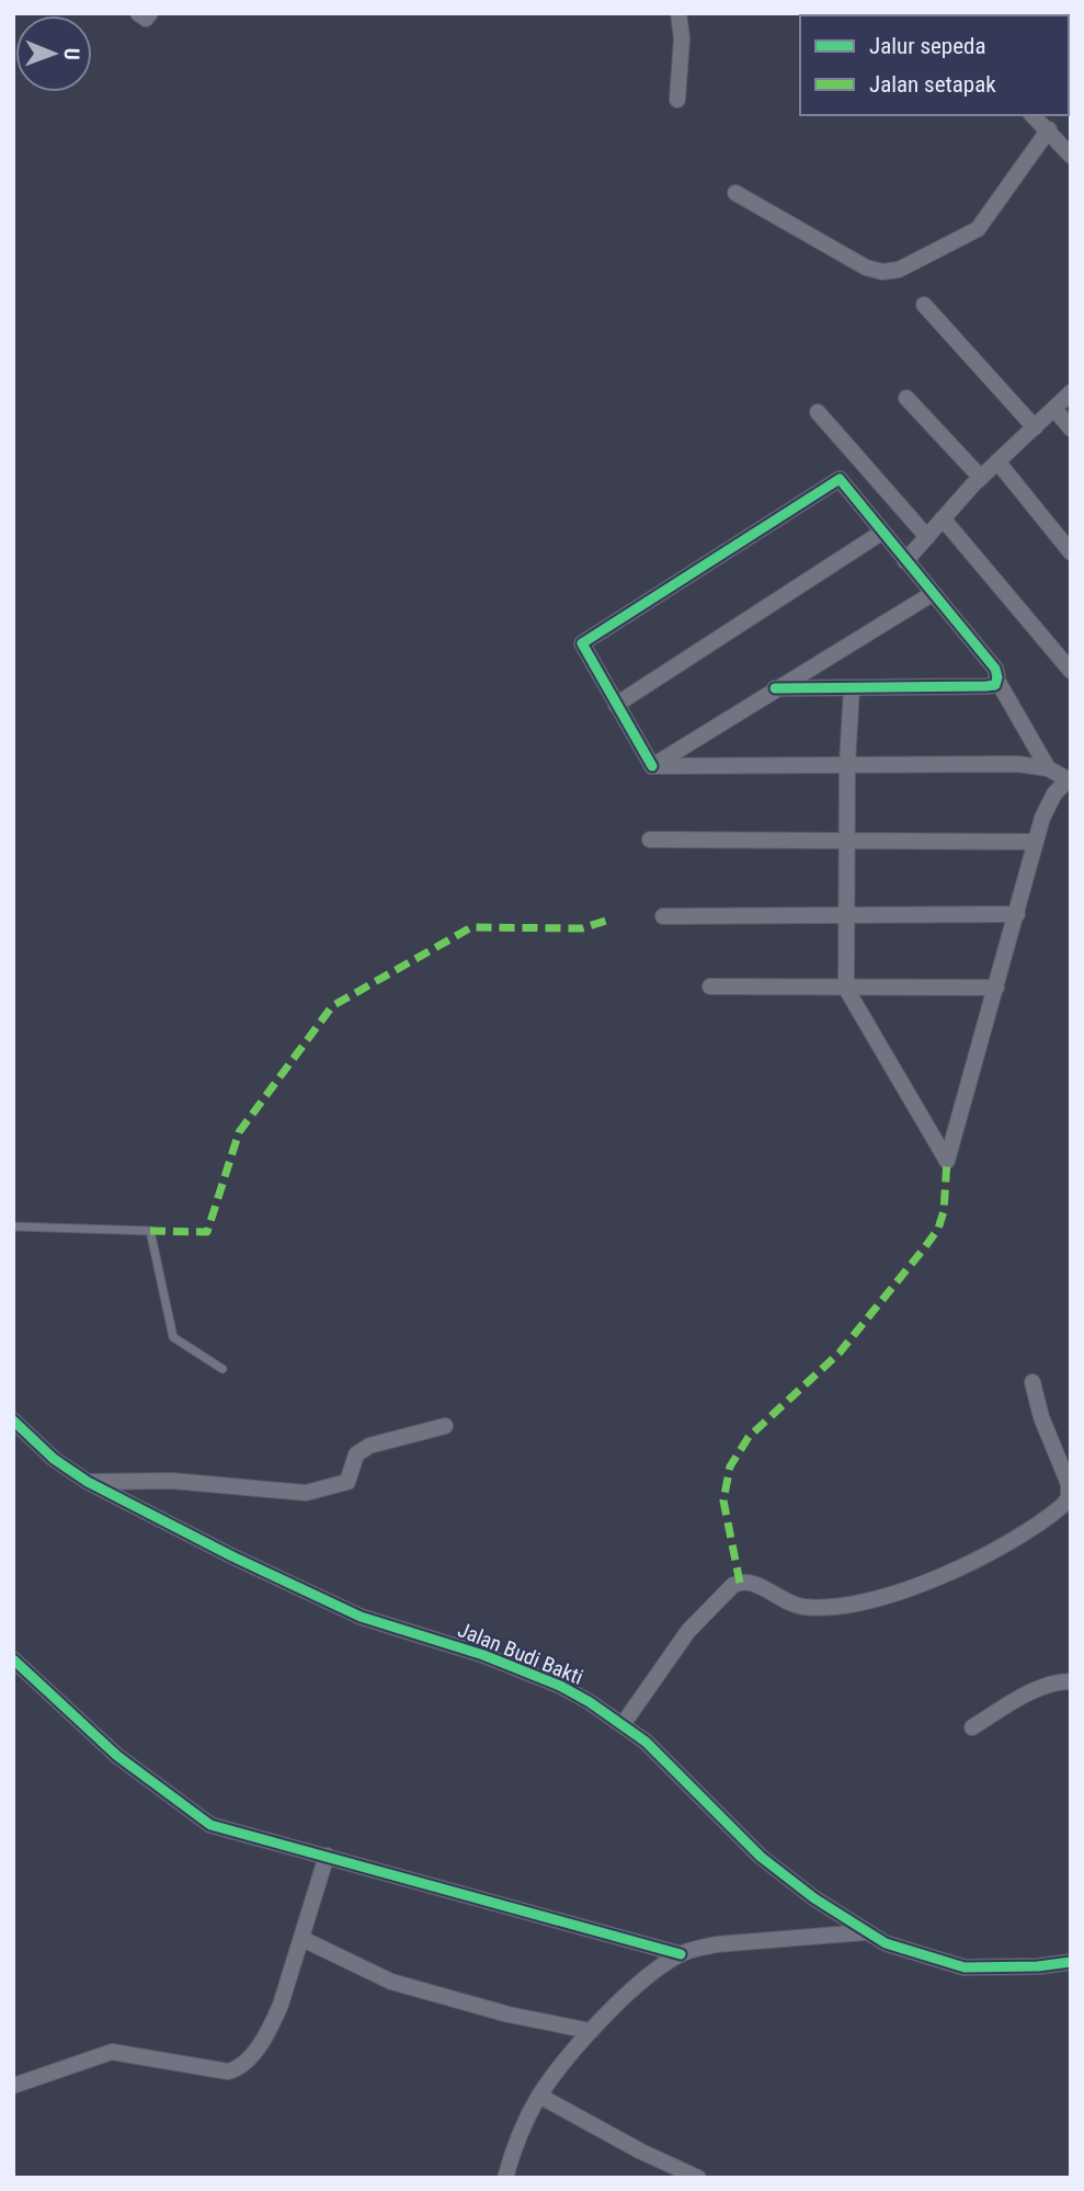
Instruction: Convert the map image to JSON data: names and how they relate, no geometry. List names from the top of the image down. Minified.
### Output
{"streets":{"street":["Jalan Budi Bakti"]},"legend":["Jalur sepeda","Jalan setapak"],"north":"right"}
